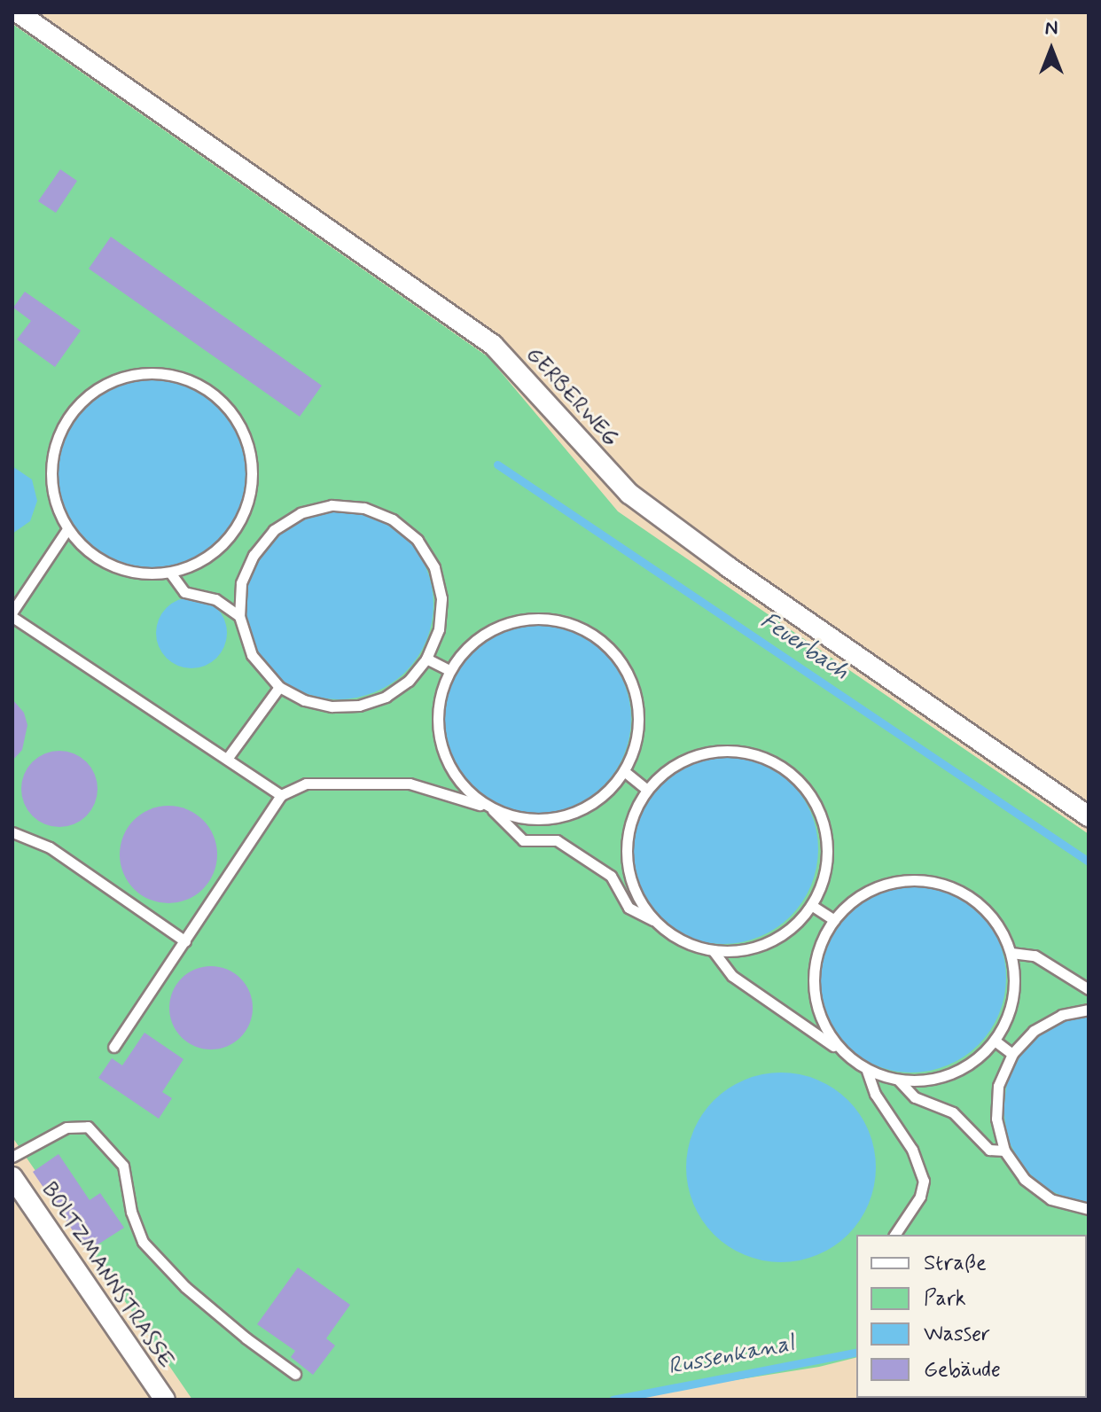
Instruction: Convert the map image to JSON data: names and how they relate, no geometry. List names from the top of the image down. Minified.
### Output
{"streets":{"street":["GERBERWEG","BOLTZMANNSTRASSE"]},"water":["Feuerbach","Russenkanal"],"legend":["Straße","Park","Wasser","Gebäude"],"north":"top"}
